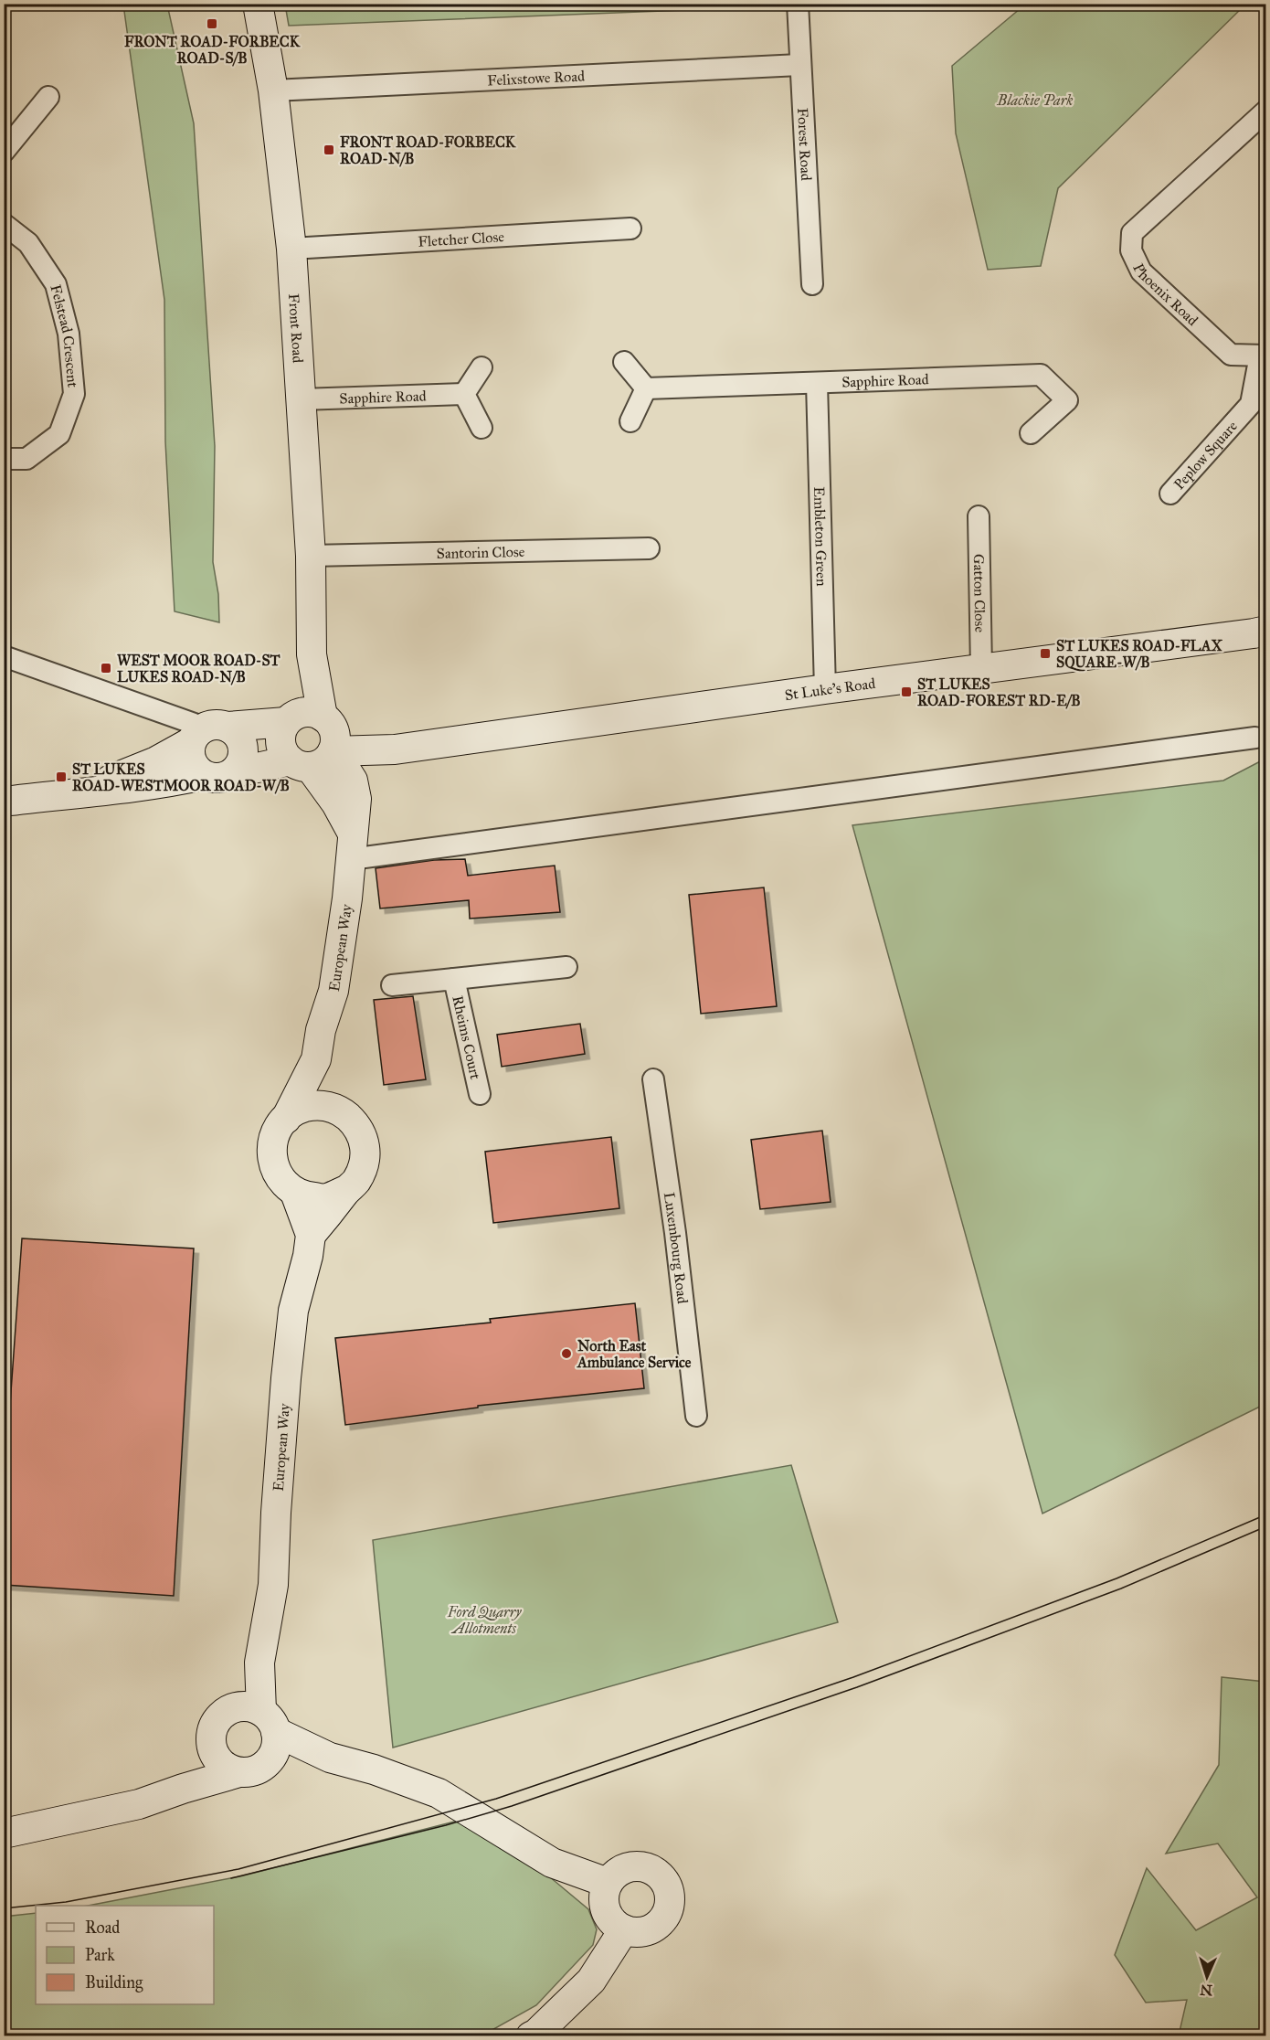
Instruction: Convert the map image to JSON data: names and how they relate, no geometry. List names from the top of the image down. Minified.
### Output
{"streets":{"main road":["Front Road","St Luke's Road","European Way"],"street":["Felixstowe Road","Forest Road","Fletcher Close","Phoenix Road","Felstead Crescent","Sapphire Road","Peplow Square","Embleton Green","Santorin Close","Gatton Close","Rheims Court","Luxembourg Road"]},"crossings":[["Felixstowe Road","Forest Road"],["Felixstowe Road","Front Road"],["Fletcher Close","Front Road"],["Phoenix Road","Peplow Square"],["Front Road","Sapphire Road"],["Front Road","Santorin Close"],["Sapphire Road","Embleton Green"],["Embleton Green","St Luke's Road"],["Gatton Close","St Luke's Road"],["St Luke's Road","European Way"]],"parks":["Blackie Park","Ford Quarry Allotments"],"places":{"transit":["FRONT ROAD-FORBECK ROAD-S/B","FRONT ROAD-FORBECK ROAD-N/B","ST LUKES ROAD-FLAX SQUARE-W/B","WEST MOOR ROAD-ST LUKES ROAD-N/B","ST LUKES ROAD-FOREST RD-E/B","ST LUKES ROAD-WESTMOOR ROAD-W/B"],"other":["North East Ambulance Service"]},"legend":["Road","Park","Building"],"north":"bottom"}
